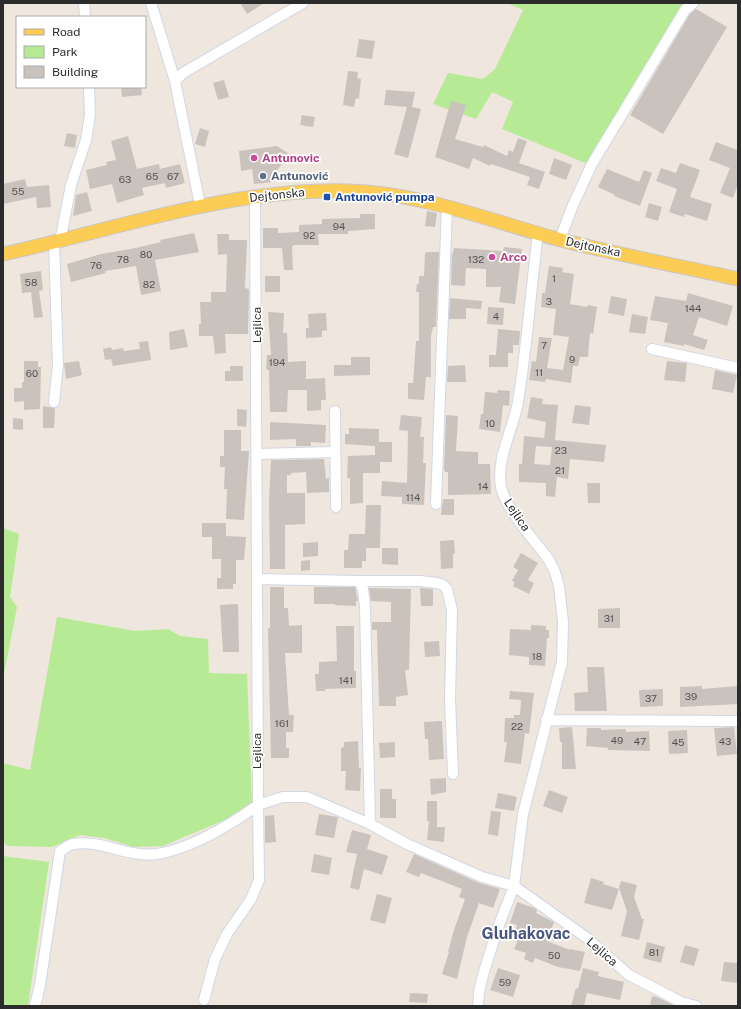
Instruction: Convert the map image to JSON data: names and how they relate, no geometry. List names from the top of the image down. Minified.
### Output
{"streets":{"main road":["Dejtonska"],"street":["Lejlica"]},"crossings":[["Dejtonska","Lejlica"]],"districts":["Gluhakovac"],"places":{"other":["Antunovic","Antunović","Arco"],"transit":["Antunović pumpa"]},"house_numbers":["65","67","63","55","94","92","80","78","132","76","1","58","82","3","144","4","7","9","194","11","60","10","23","21","14","114","31","18","141","39","37","161","22","49","47","43","45","81","50","59"],"legend":["Road","Park","Building"]}
